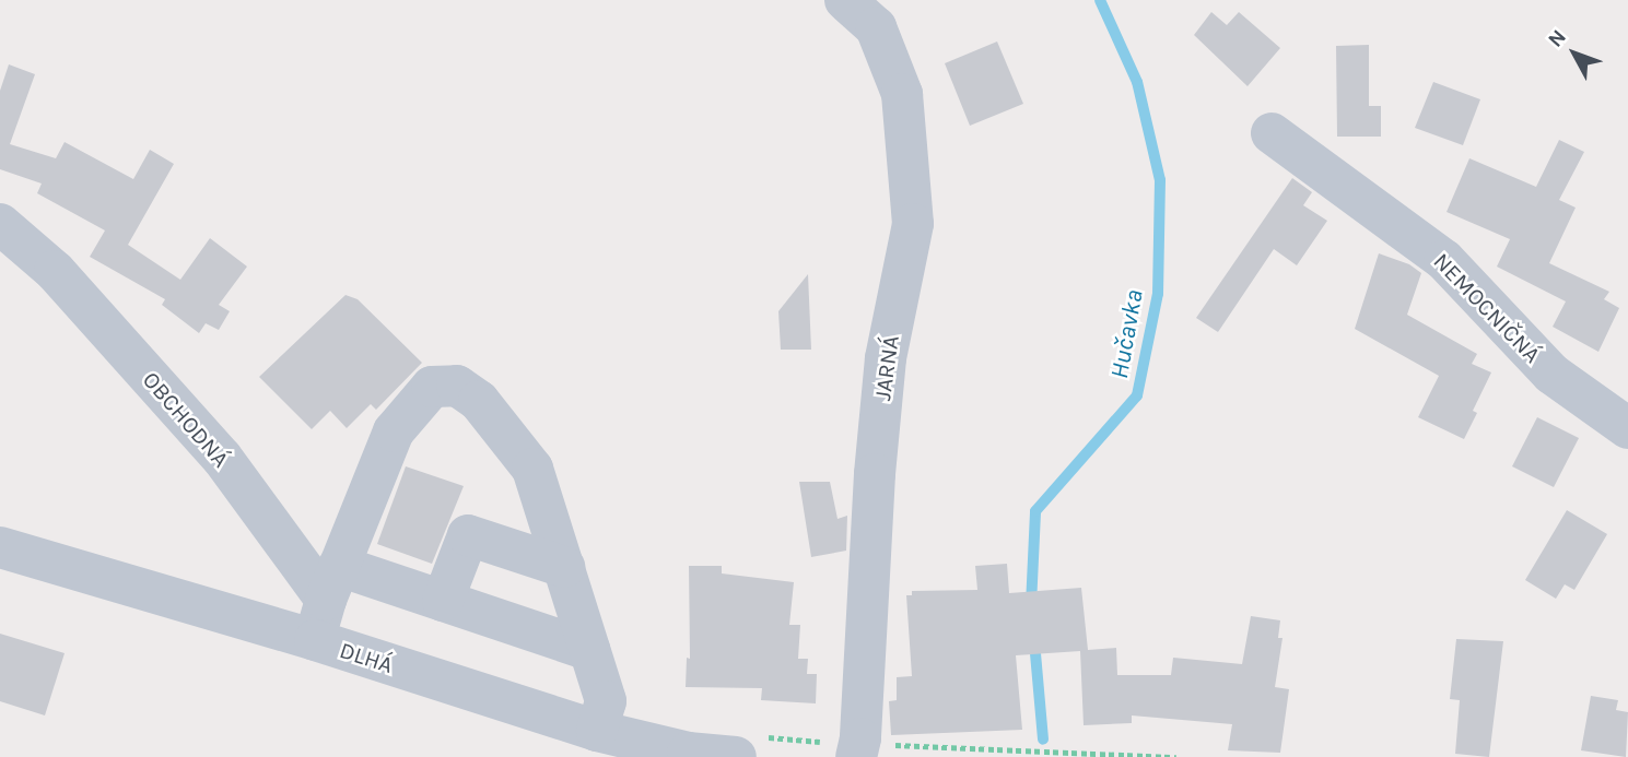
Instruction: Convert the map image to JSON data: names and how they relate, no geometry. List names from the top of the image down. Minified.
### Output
{"streets":{"street":["NEMOCNIČNÁ","JARNÁ","OBCHODNÁ","DLHÁ"]},"water":["Hučavka"],"north":"top left"}
